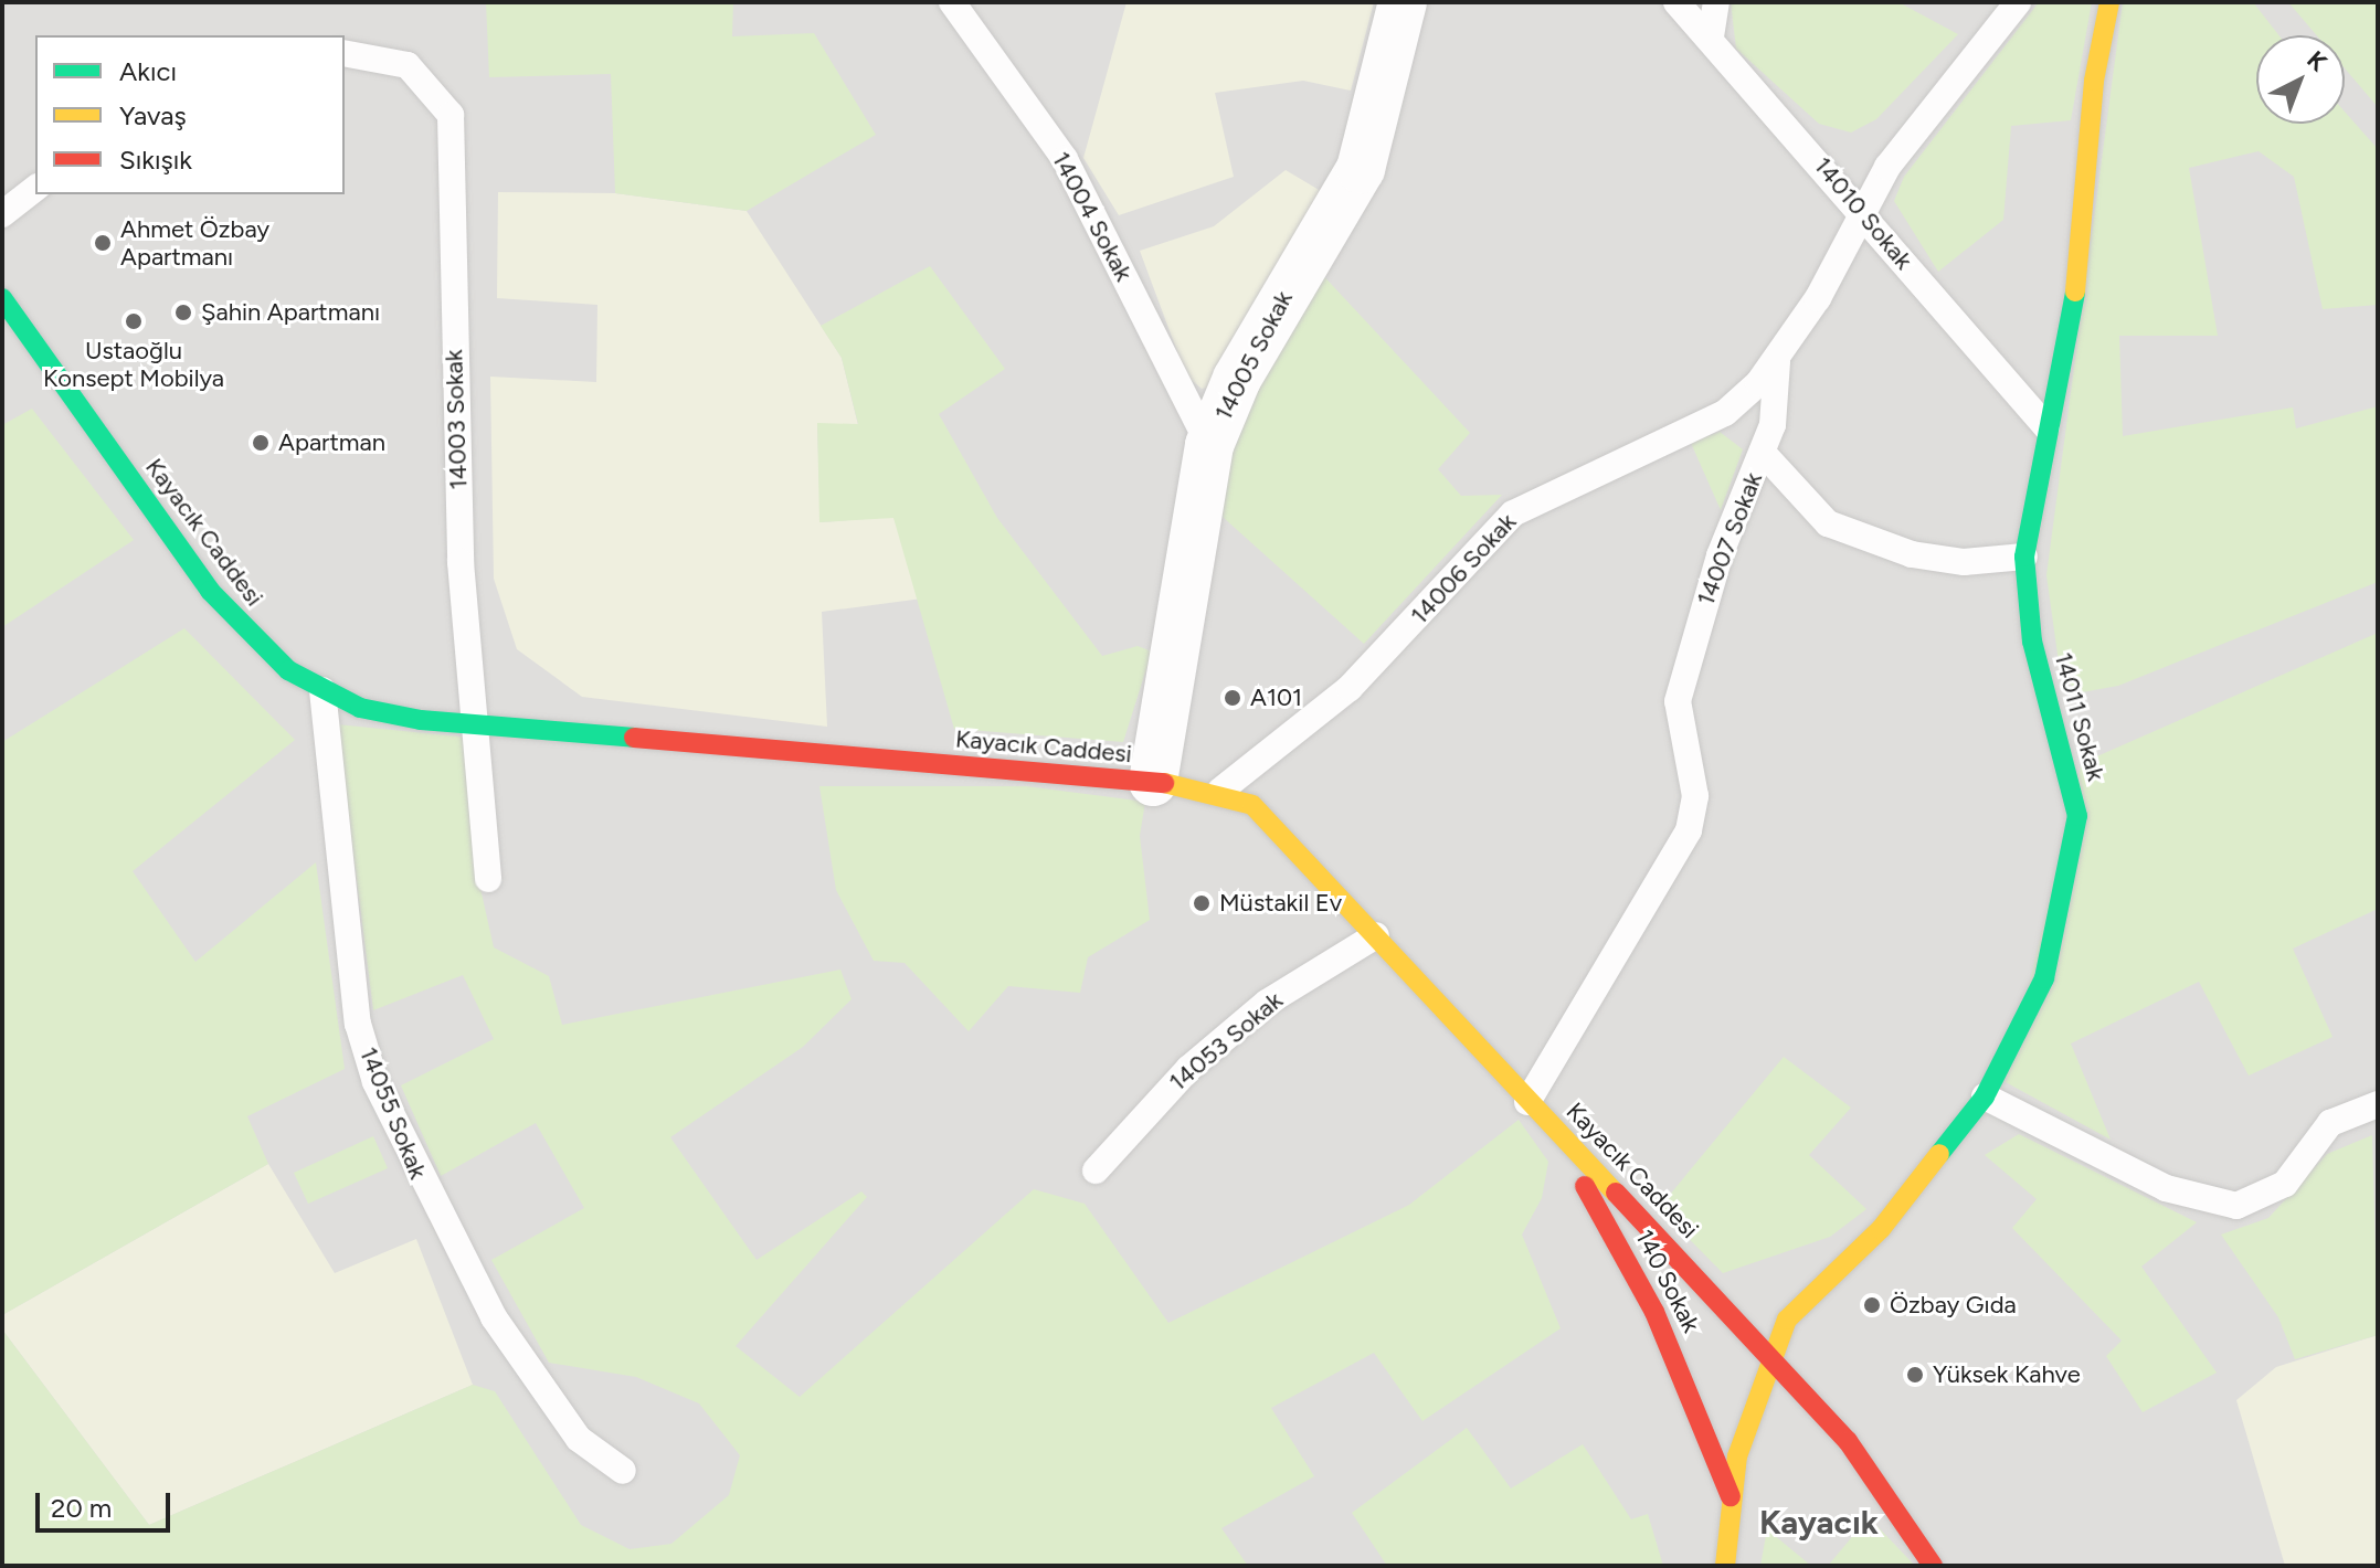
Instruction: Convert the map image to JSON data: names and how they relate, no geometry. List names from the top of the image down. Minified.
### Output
{"streets":{"main road":["Kayacık Caddesi","14011 Sokak","140 Sokak"],"street":["14005 Sokak"],"lane":["14010 Sokak","14004 Sokak","14003 Sokak","14007 Sokak","14006 Sokak","14053 Sokak","14055 Sokak"]},"crossings":[["14010 Sokak","14007 Sokak"],["14010 Sokak","14011 Sokak"],["14004 Sokak","14005 Sokak"],["14005 Sokak","Kayacık Caddesi"],["14003 Sokak","Kayacık Caddesi"],["Kayacık Caddesi","14007 Sokak"],["Kayacık Caddesi","14006 Sokak"],["Kayacık Caddesi","14011 Sokak"],["Kayacık Caddesi","14053 Sokak"],["Kayacık Caddesi","14055 Sokak"],["Kayacık Caddesi","140 Sokak"],["14007 Sokak","14006 Sokak"],["14007 Sokak","140 Sokak"],["14011 Sokak","140 Sokak"]],"districts":["Kayacık"],"places":["Ahmet Özbay Apartmanı","Şahin Apartmanı","Ustaoğlu Konsept Mobilya","Apartman","A101","Müstakil Ev","Özbay Gıda","Yüksek Kahve"],"legend":["Akıcı","Yavaş","Sıkışık"],"scale_bar":"20 m","north":"top right"}
